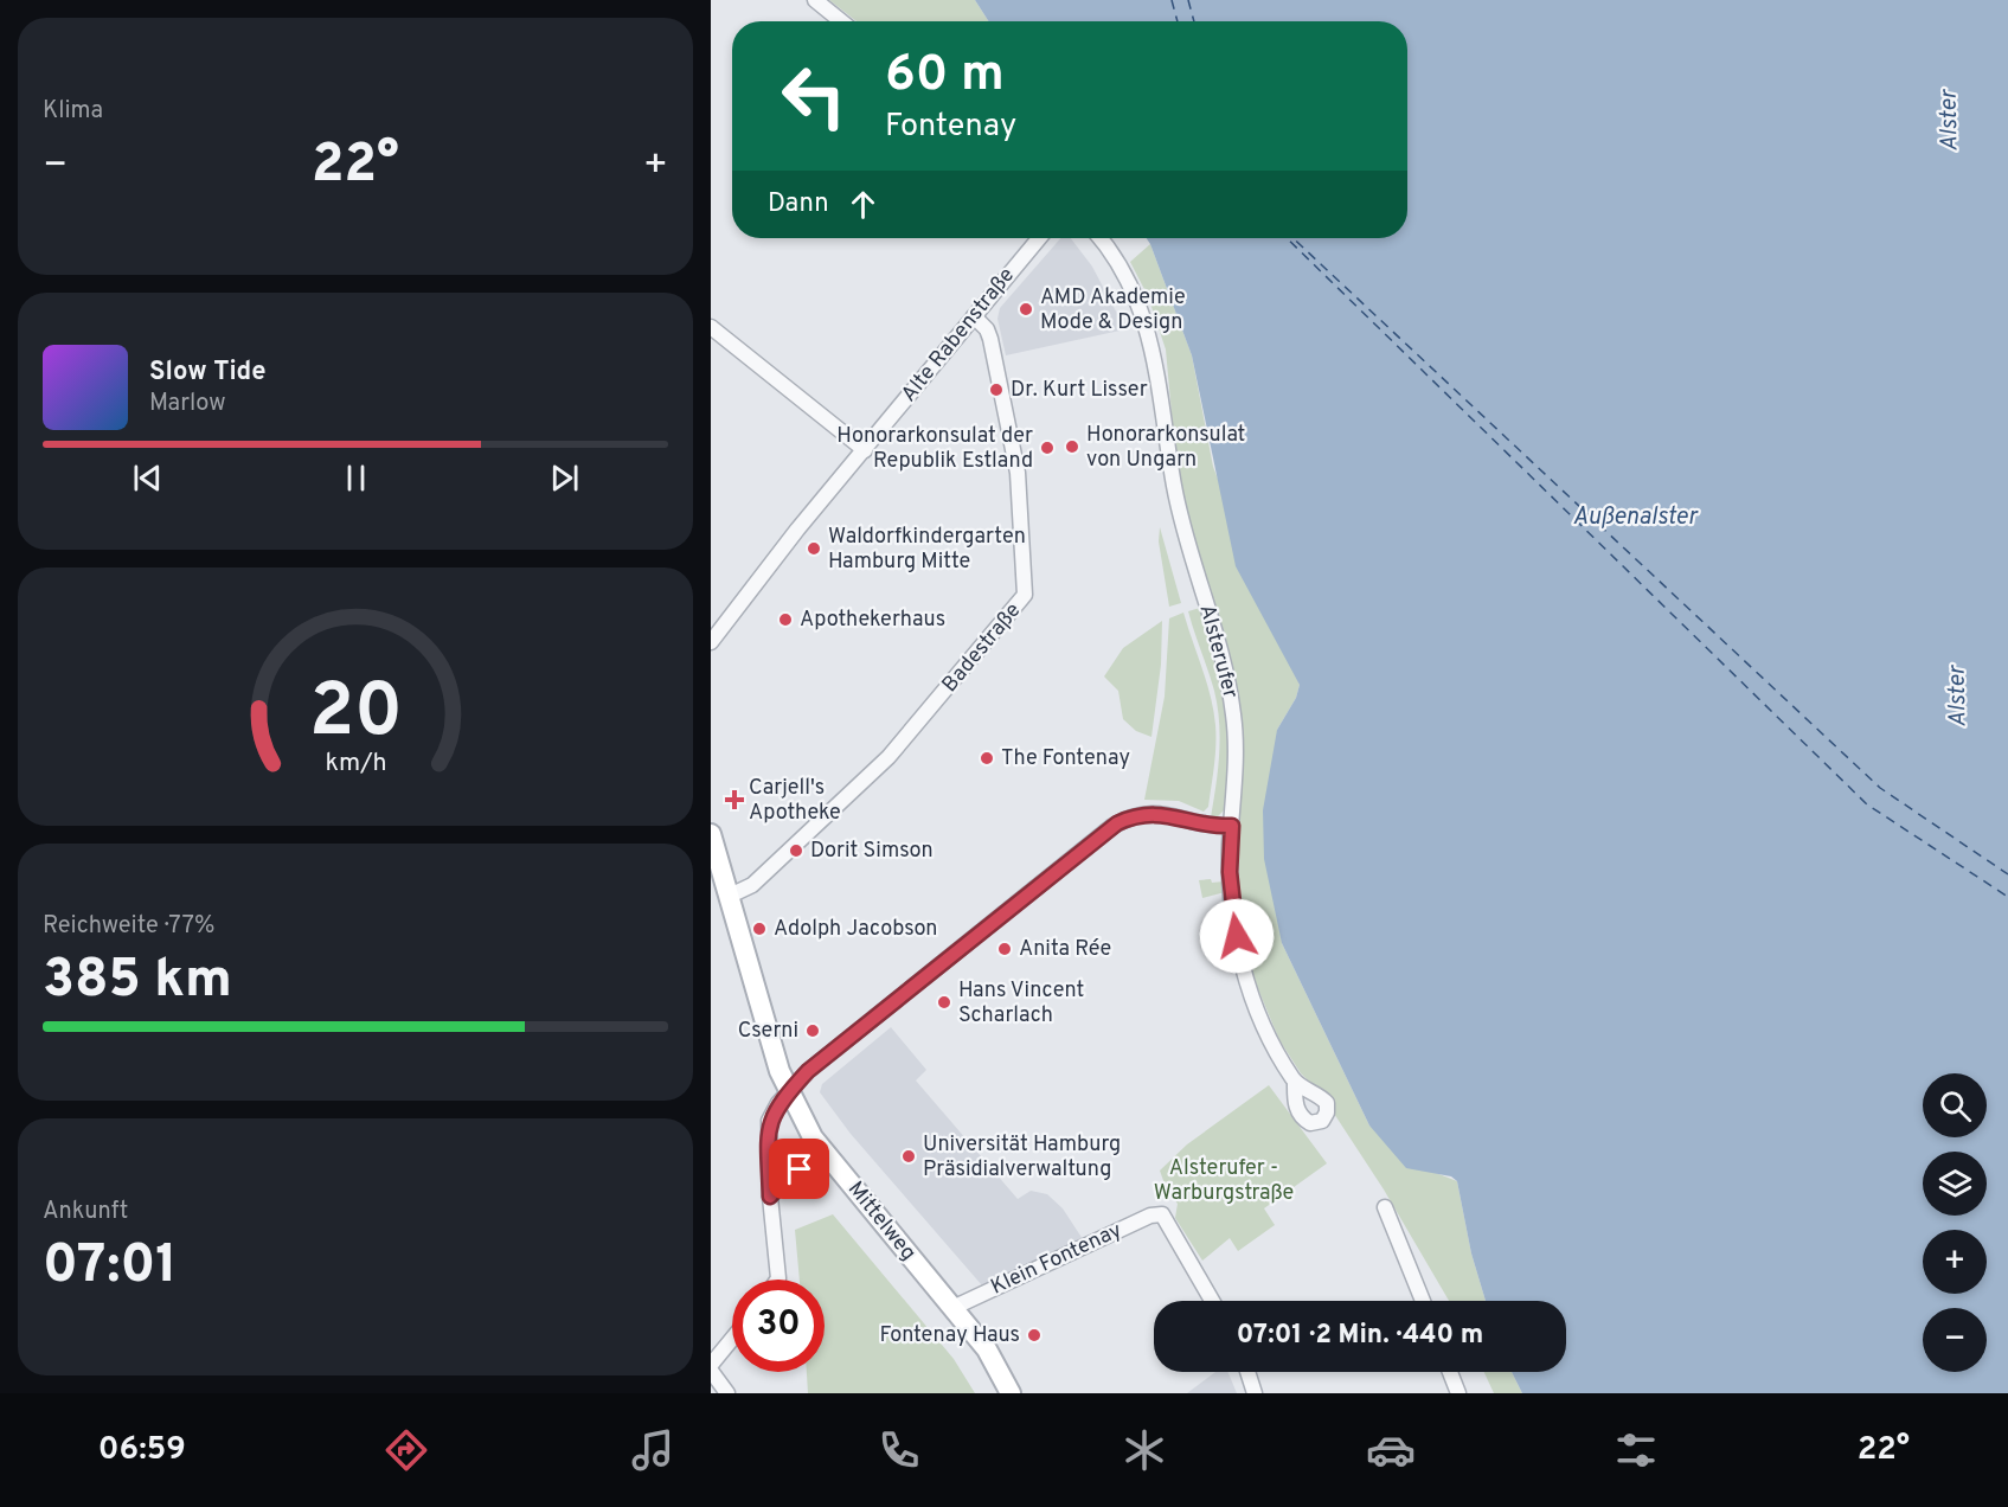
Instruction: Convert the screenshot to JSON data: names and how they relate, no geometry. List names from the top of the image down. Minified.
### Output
{"streets":{"street":["Alte Rabenstraße","Badestraße","Alsterufer","Mittelweg","Klein Fontenay"]},"crossings":[["Alte Rabenstraße","Badestraße"],["Badestraße","Mittelweg"],["Mittelweg","Klein Fontenay"]],"water":["Alster","Außenalster"],"parks":["Alsterufer - Warburgstraße"],"places":{"other":["AMD Akademie Mode & Design","Dr. Kurt Lisser","Honorarkonsulat von Ungarn","Honorarkonsulat der Republik Estland","Waldorfkindergarten Hamburg Mitte","Apothekerhaus","The Fontenay","Dorit Simson","Adolph Jacobson","Anita Rée","Hans Vincent Scharlach","Cserni","Universität Hamburg Präsidialverwaltung","Fontenay Haus"],"health":["Carjell's Apotheke"]},"page":{"tile":["Klima",["Reichweite · 77%","385 km"],["Ankunft","07:01"]],"turn":["60 m","Fontenay"],"heat":["−","22°","+"],"then":"Dann","song":["Slow Tide","Marlow"],"map_buttons":["+","−"],"limit":"30","trip":"07:01 · 2 Min. · 440 m","tabs":["06:59","22°"],"gauge":["20","km/h"]}}
